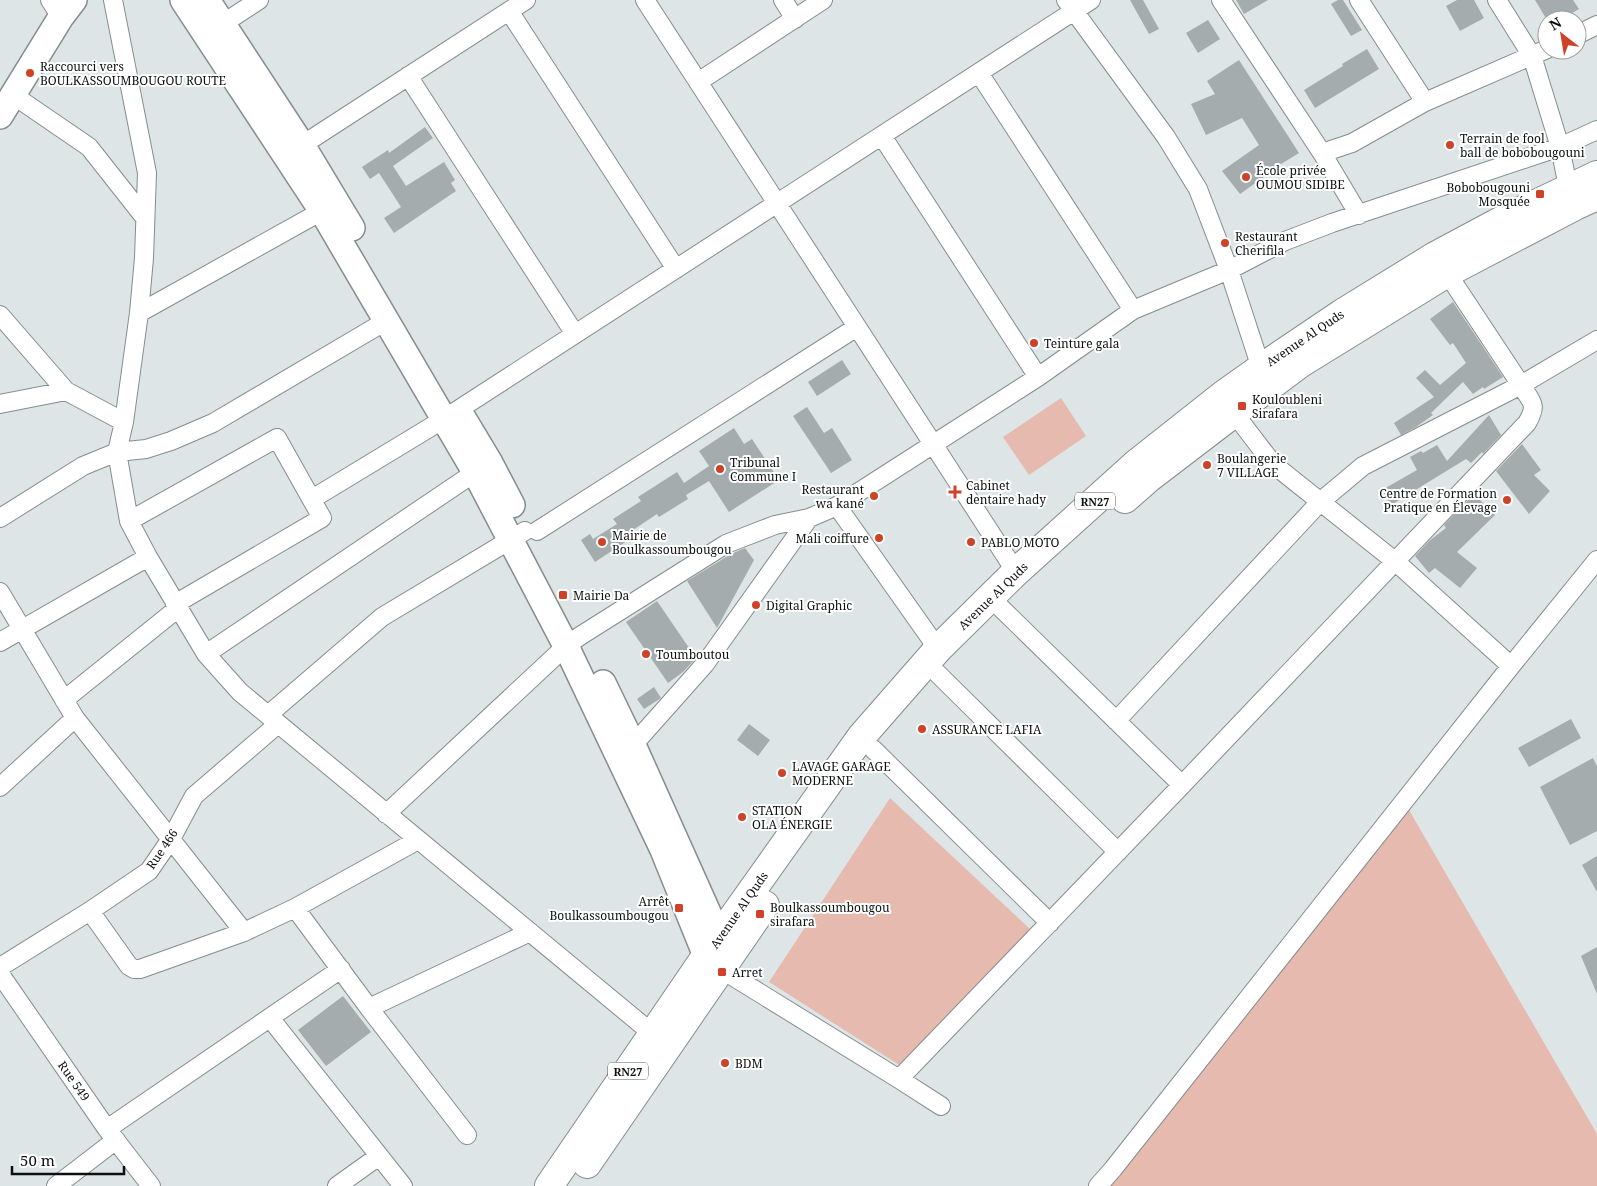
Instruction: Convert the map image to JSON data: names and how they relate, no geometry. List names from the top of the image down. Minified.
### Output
{"streets":{"main road":["Avenue Al Quds","RN27"],"street":["Rue 466","Rue 549"]},"places":{"other":["Raccourci vers BOULKASSOUMBOUGOU ROUTE","Terrain de fool ball de bobobougouni","École privée OUMOU SIDIBE","Restaurant Cherifila","Teinture gala","Boulangerie 7 VILLAGE","Tribunal Commune I","Restaurant wa kané","Centre de Formation Pratique en Élevage","Mali coiffure","Mairie de Boulkassoumbougou","PABLO MOTO","Digital Graphic","Toumboutou","ASSURANCE LAFIA","LAVAGE GARAGE MODERNE","STATION OLA ÉNERGIE","BDM"],"transit":["Bobobougouni Mosquée","Kouloubleni Sirafara","Mairie Da","Arrêt Boulkassoumbougou","Boulkassoumbougou sirafara","Arret"],"health":["Cabinet dentaire hady"]},"scale_bar":"50 m","north":"top left"}
